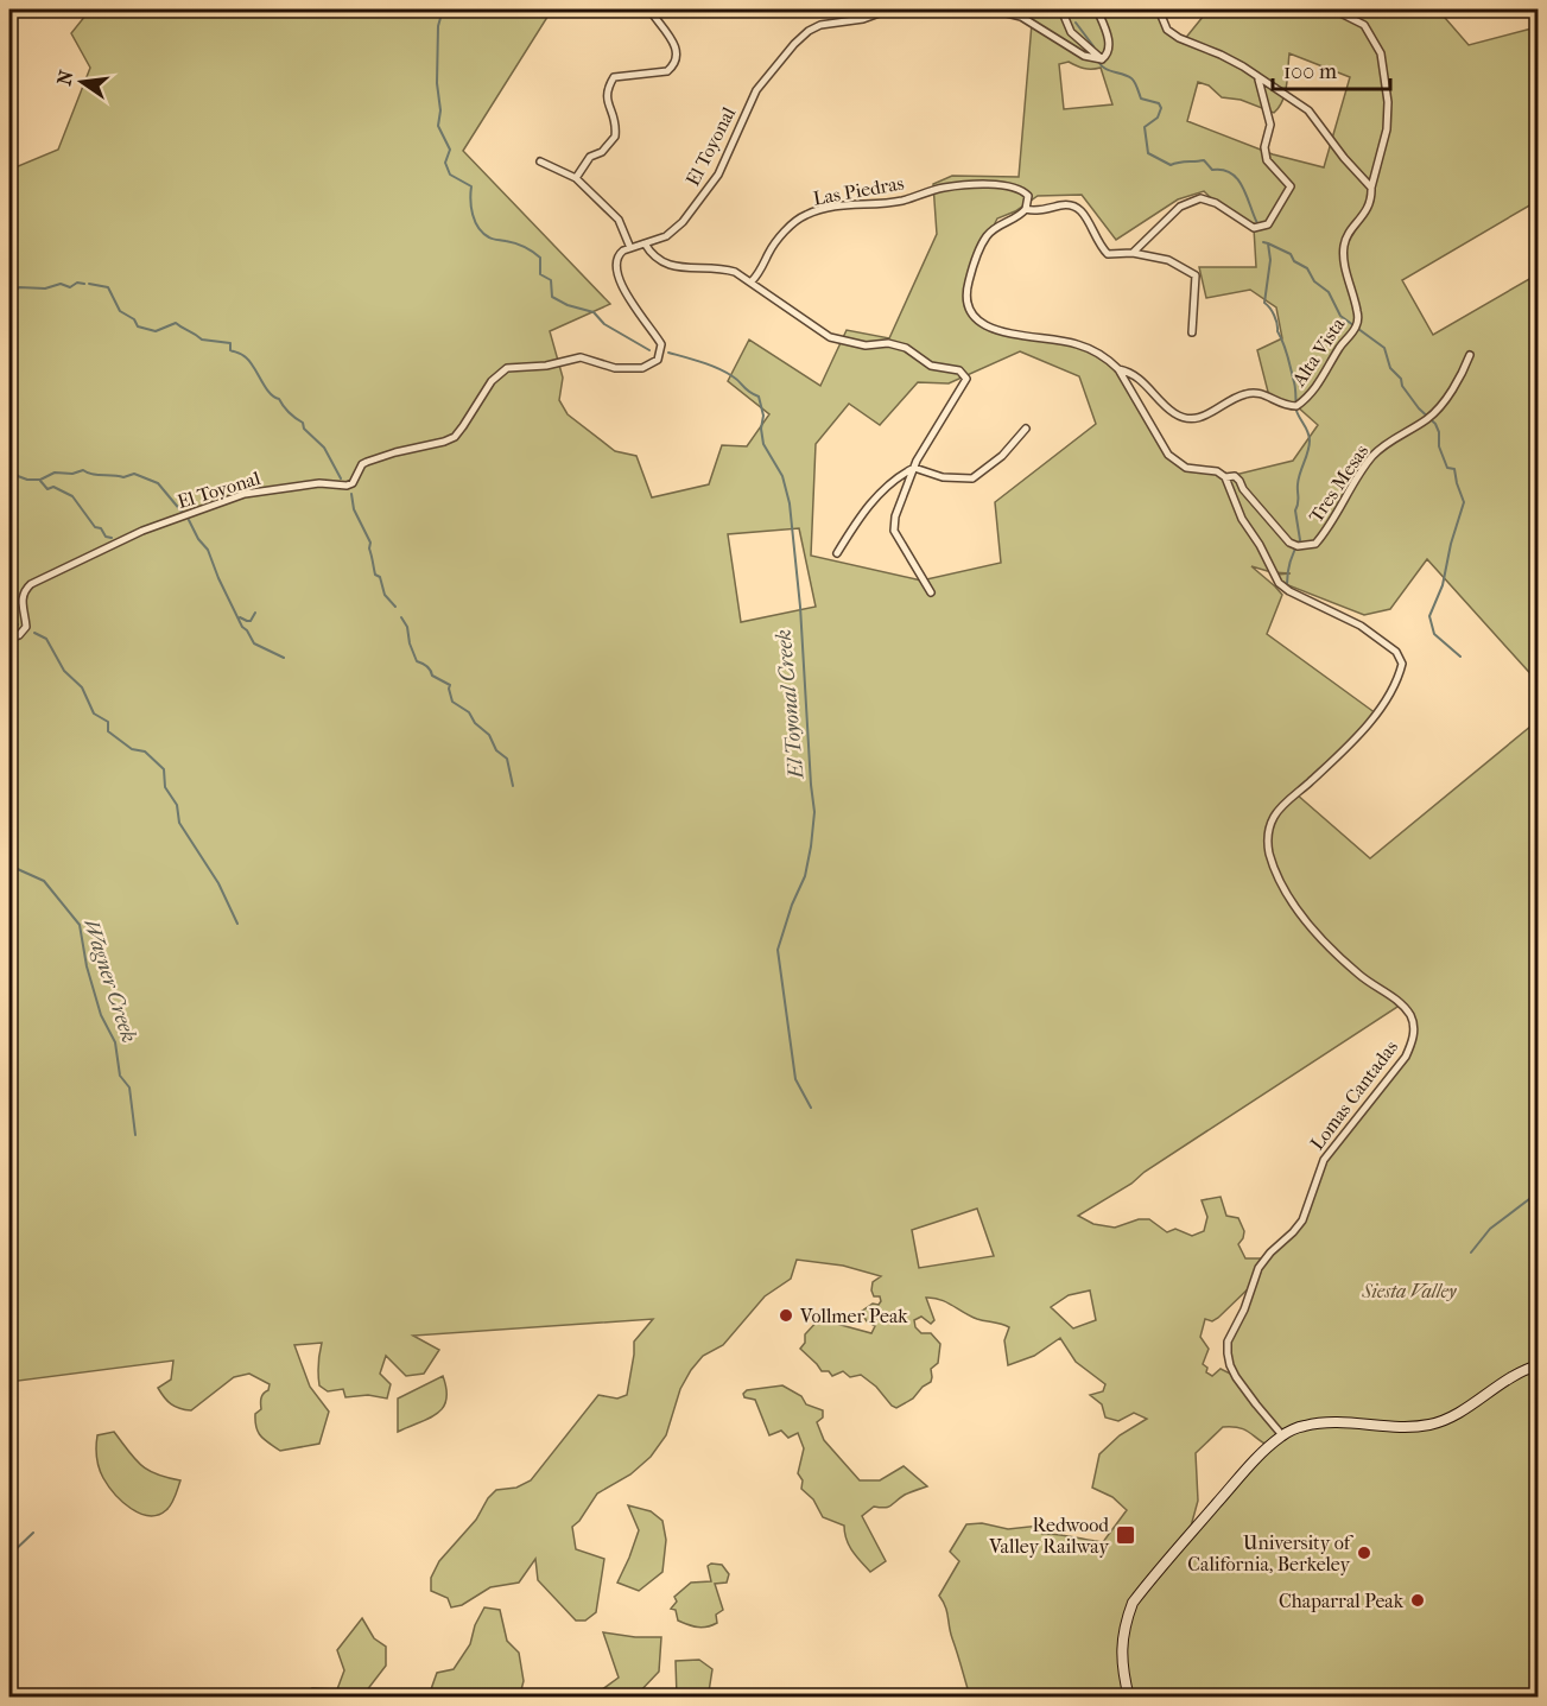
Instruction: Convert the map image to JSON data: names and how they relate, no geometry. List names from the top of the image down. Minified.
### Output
{"streets":{"street":["El Toyonal","Las Piedras","Alta Vista","Tres Mesas","Lomas Cantadas"]},"crossings":[["Tres Mesas","Lomas Cantadas"]],"water":["El Toyonal Creek","Wagner Creek"],"parks":["Siesta Valley"],"places":{"other":["Vollmer Peak","University of California, Berkeley","Chaparral Peak"],"transit":["Redwood Valley Railway"]},"scale_bar":"100 m","north":"left"}
